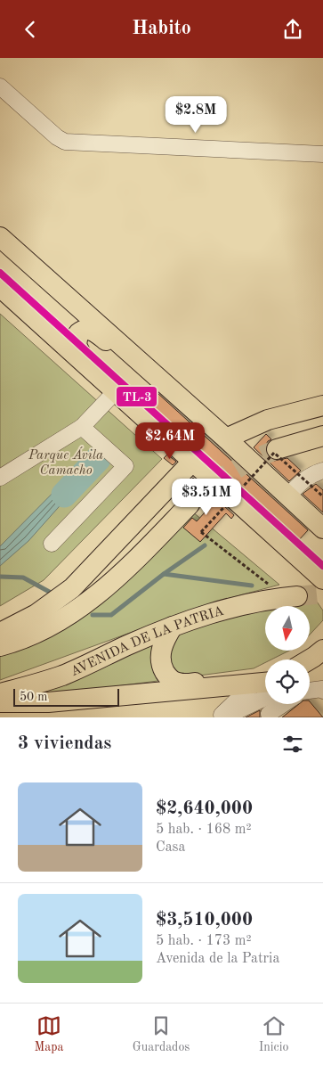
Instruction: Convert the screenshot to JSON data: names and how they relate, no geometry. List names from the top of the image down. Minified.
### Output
{"streets":{"main road":["AVENIDA DE LA PATRIA"]},"parks":["Parque Ávila Camacho"],"lines":["transit line TL-3"],"scale_bar":"50 m","north":"bottom","page":{"header":"Habito","price":["$2.8M","$2.64M","$3.51M"],"scale":"50 m","heading":"3 viviendas","list":[{"name":"$2,640,000","note":"5 hab. · 168 m² · Casa"},{"name":"$3,510,000","note":"5 hab. · 173 m² · Avenida de la Patria"}],"tabs":["Mapa","Guardados","Inicio"]}}
